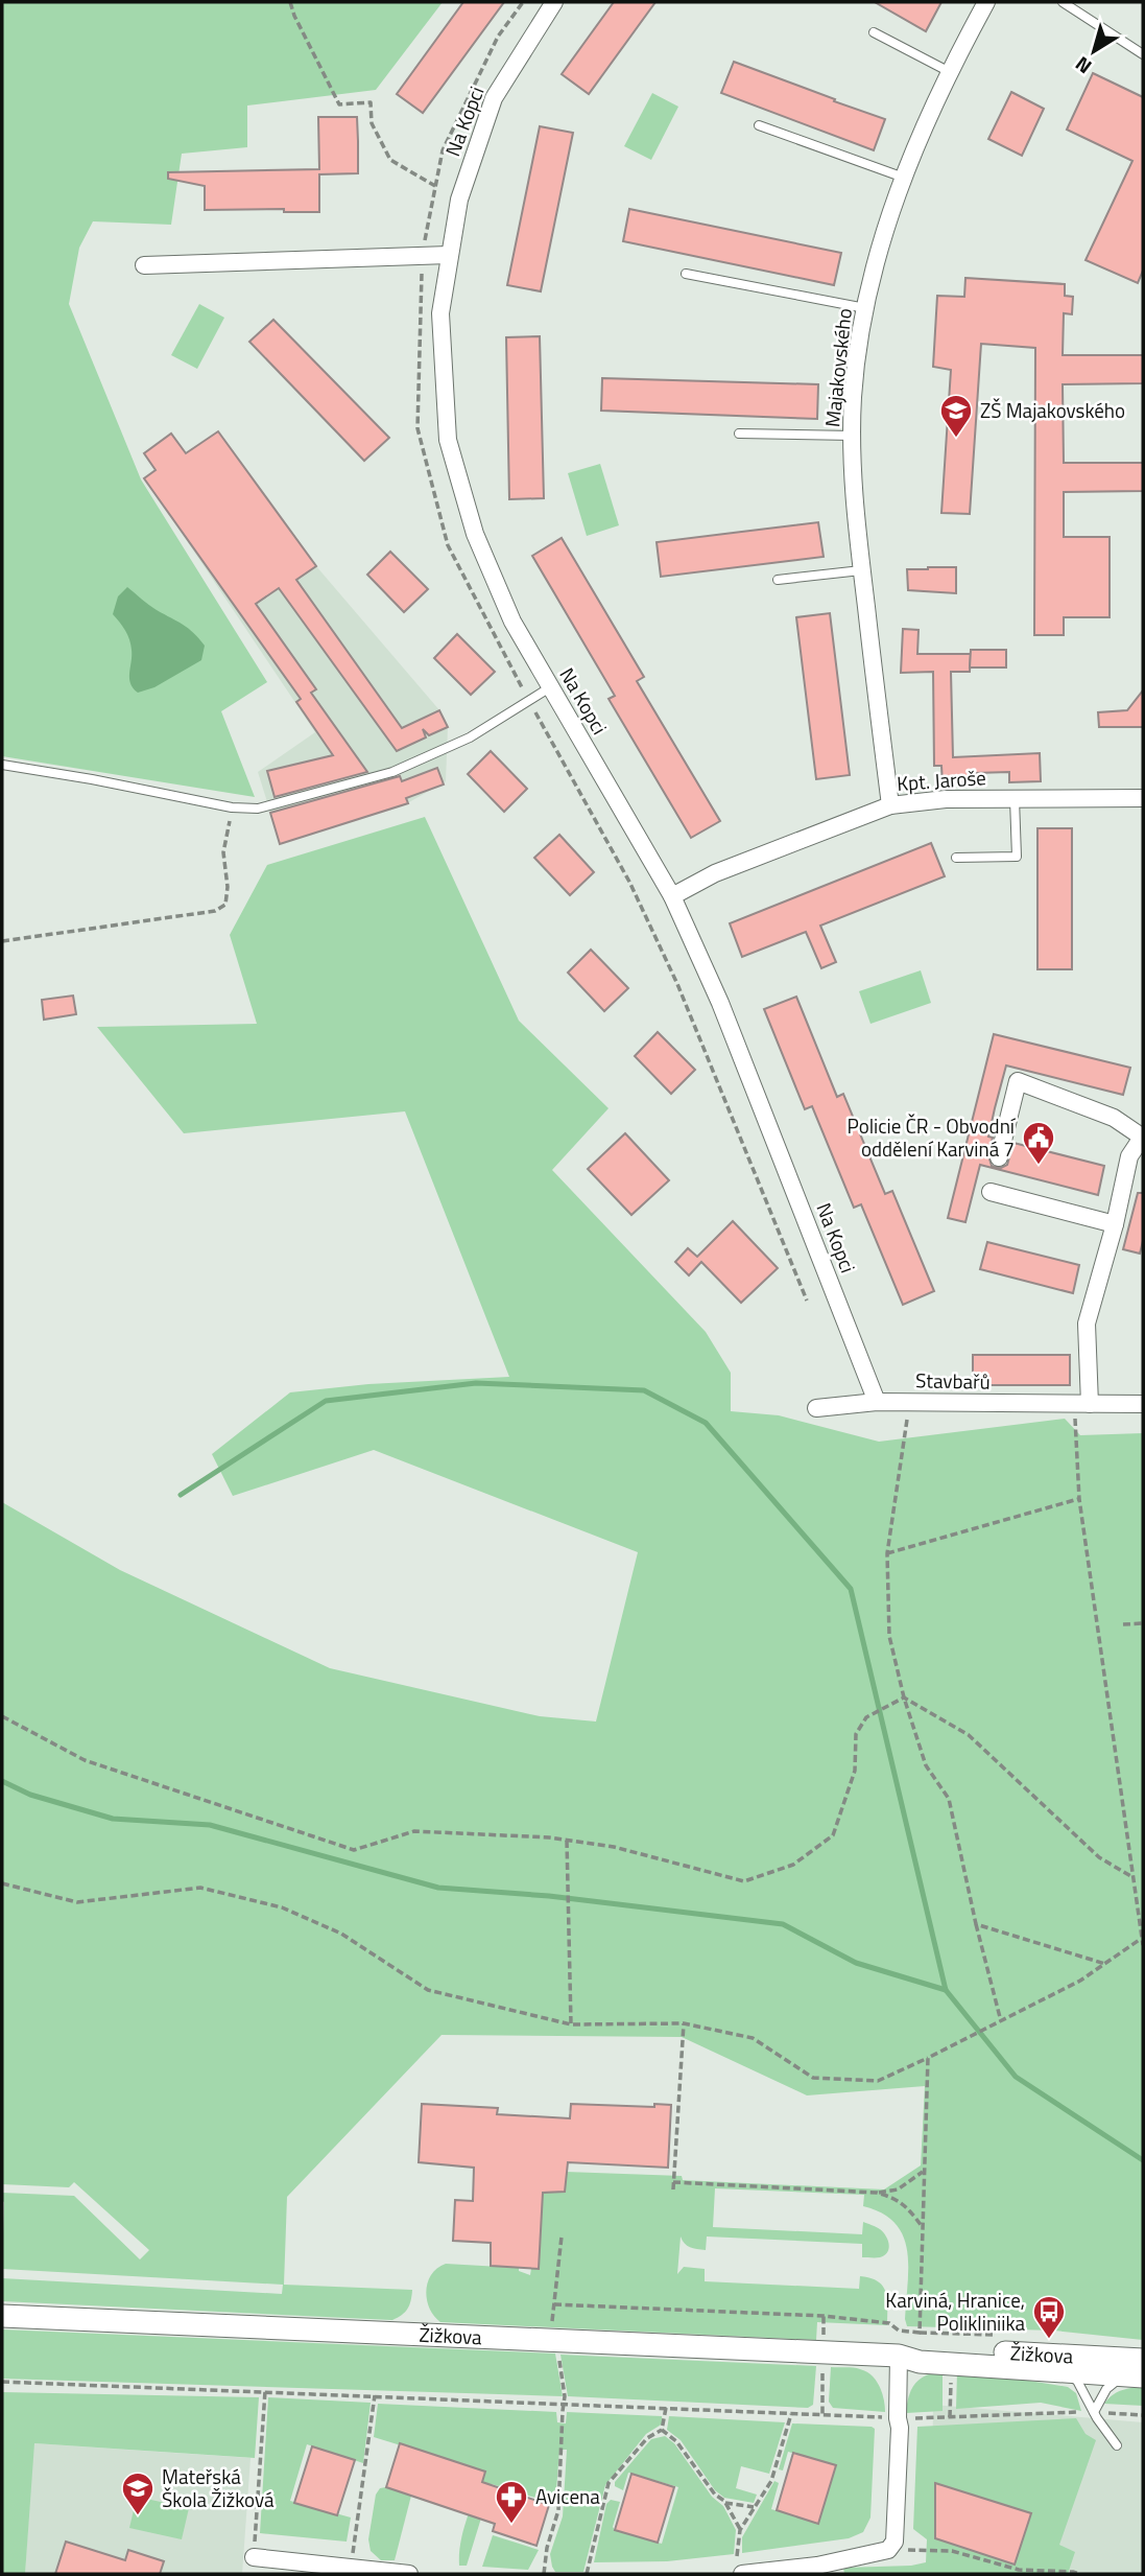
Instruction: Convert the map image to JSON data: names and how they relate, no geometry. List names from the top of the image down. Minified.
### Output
{"streets":{"street":["Na Kopci","Majakovského","Kpt. Jaroše","Stavbařů","Žižkova"]},"crossings":[["Na Kopci","Kpt. Jaroše"],["Na Kopci","Stavbařů"],["Majakovského","Kpt. Jaroše"]],"places":{"school or university":["ZŠ Majakovského","Mateřská Škola Žižková"],"public building":["Policie ČR - Obvodní oddělení Karviná 7"],"bus stop":["Karviná, Hranice, Polikliniika"],"pharmacy":["Avicena"]},"north":"bottom left"}
